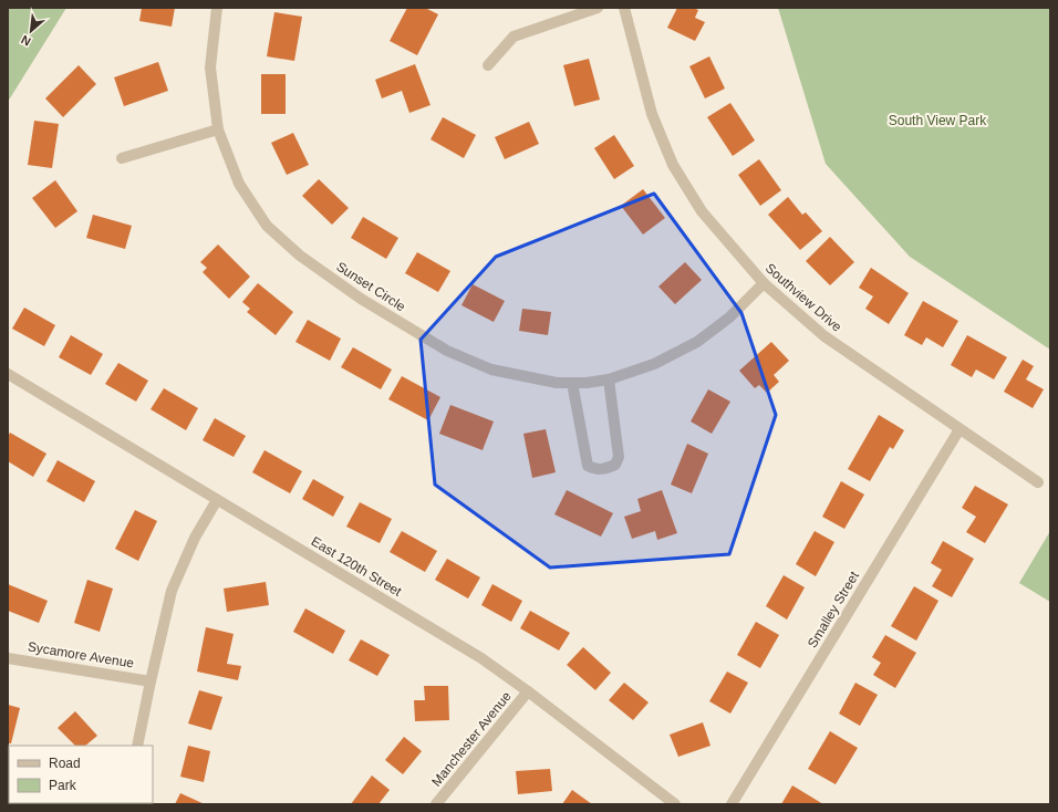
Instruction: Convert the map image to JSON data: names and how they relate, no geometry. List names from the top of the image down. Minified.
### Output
{"streets":{"street":["Sunset Circle","Southview Drive","East 120th Street","Smalley Street","Sycamore Avenue","Manchester Avenue"]},"crossings":[["Sunset Circle","Southview Drive"],["Southview Drive","Smalley Street"],["East 120th Street","Sycamore Avenue"],["East 120th Street","Manchester Avenue"]],"parks":["South View Park"],"legend":["Road","Park"],"north":"bottom left"}
